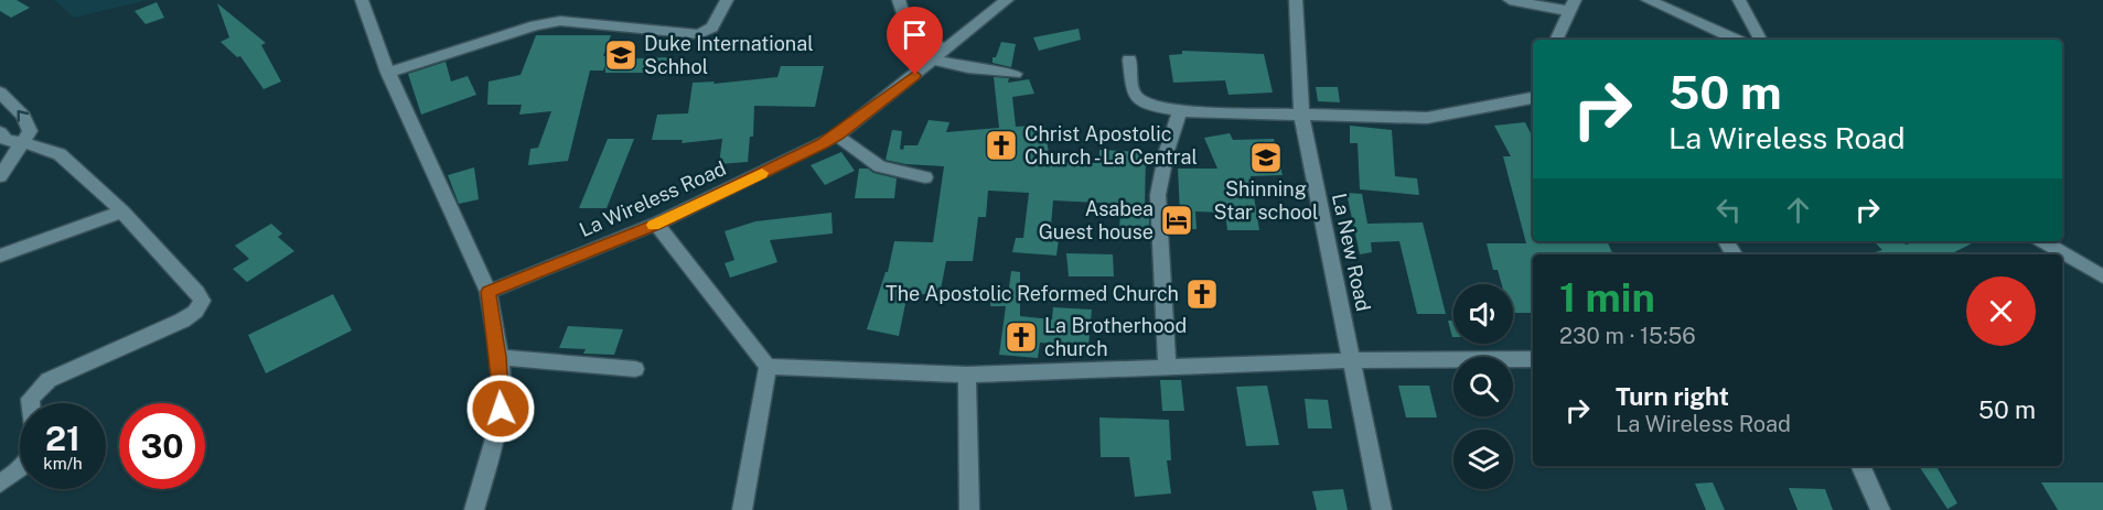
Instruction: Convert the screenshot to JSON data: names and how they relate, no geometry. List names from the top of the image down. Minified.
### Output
{"streets":{"street":["La Wireless Road","La New Road"]},"places":{"school or university":["Duke International Schhol","Shinning Star school"],"church":["Christ Apostolic Church - La Central","The Apostolic Reformed Church","La Brotherhood church"],"hotel":["Asabea Guest house"]},"page":{"turn":["50 m","La Wireless Road"],"heading":["1 min","230 m · 15:56"],"list":[{"name":"Turn right","note":"La Wireless Road","value":"50 m"}],"speed":"21 km/h","limit":"30"}}
